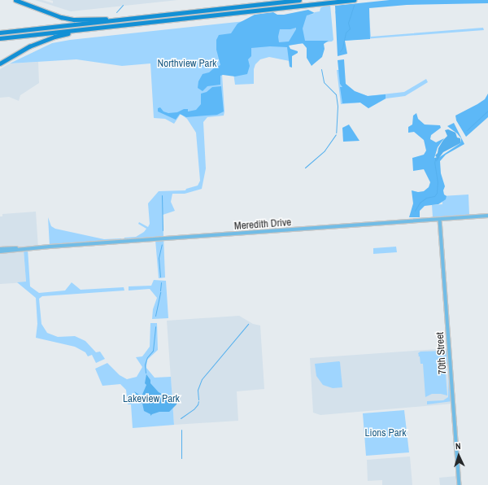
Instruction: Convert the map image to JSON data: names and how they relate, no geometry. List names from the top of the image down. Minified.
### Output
{"streets":{"main road":["Meredith Drive","70th Street"]},"crossings":[["Meredith Drive","70th Street"]],"parks":["Northview Park","Lakeview Park","Lions Park"],"north":"top"}
